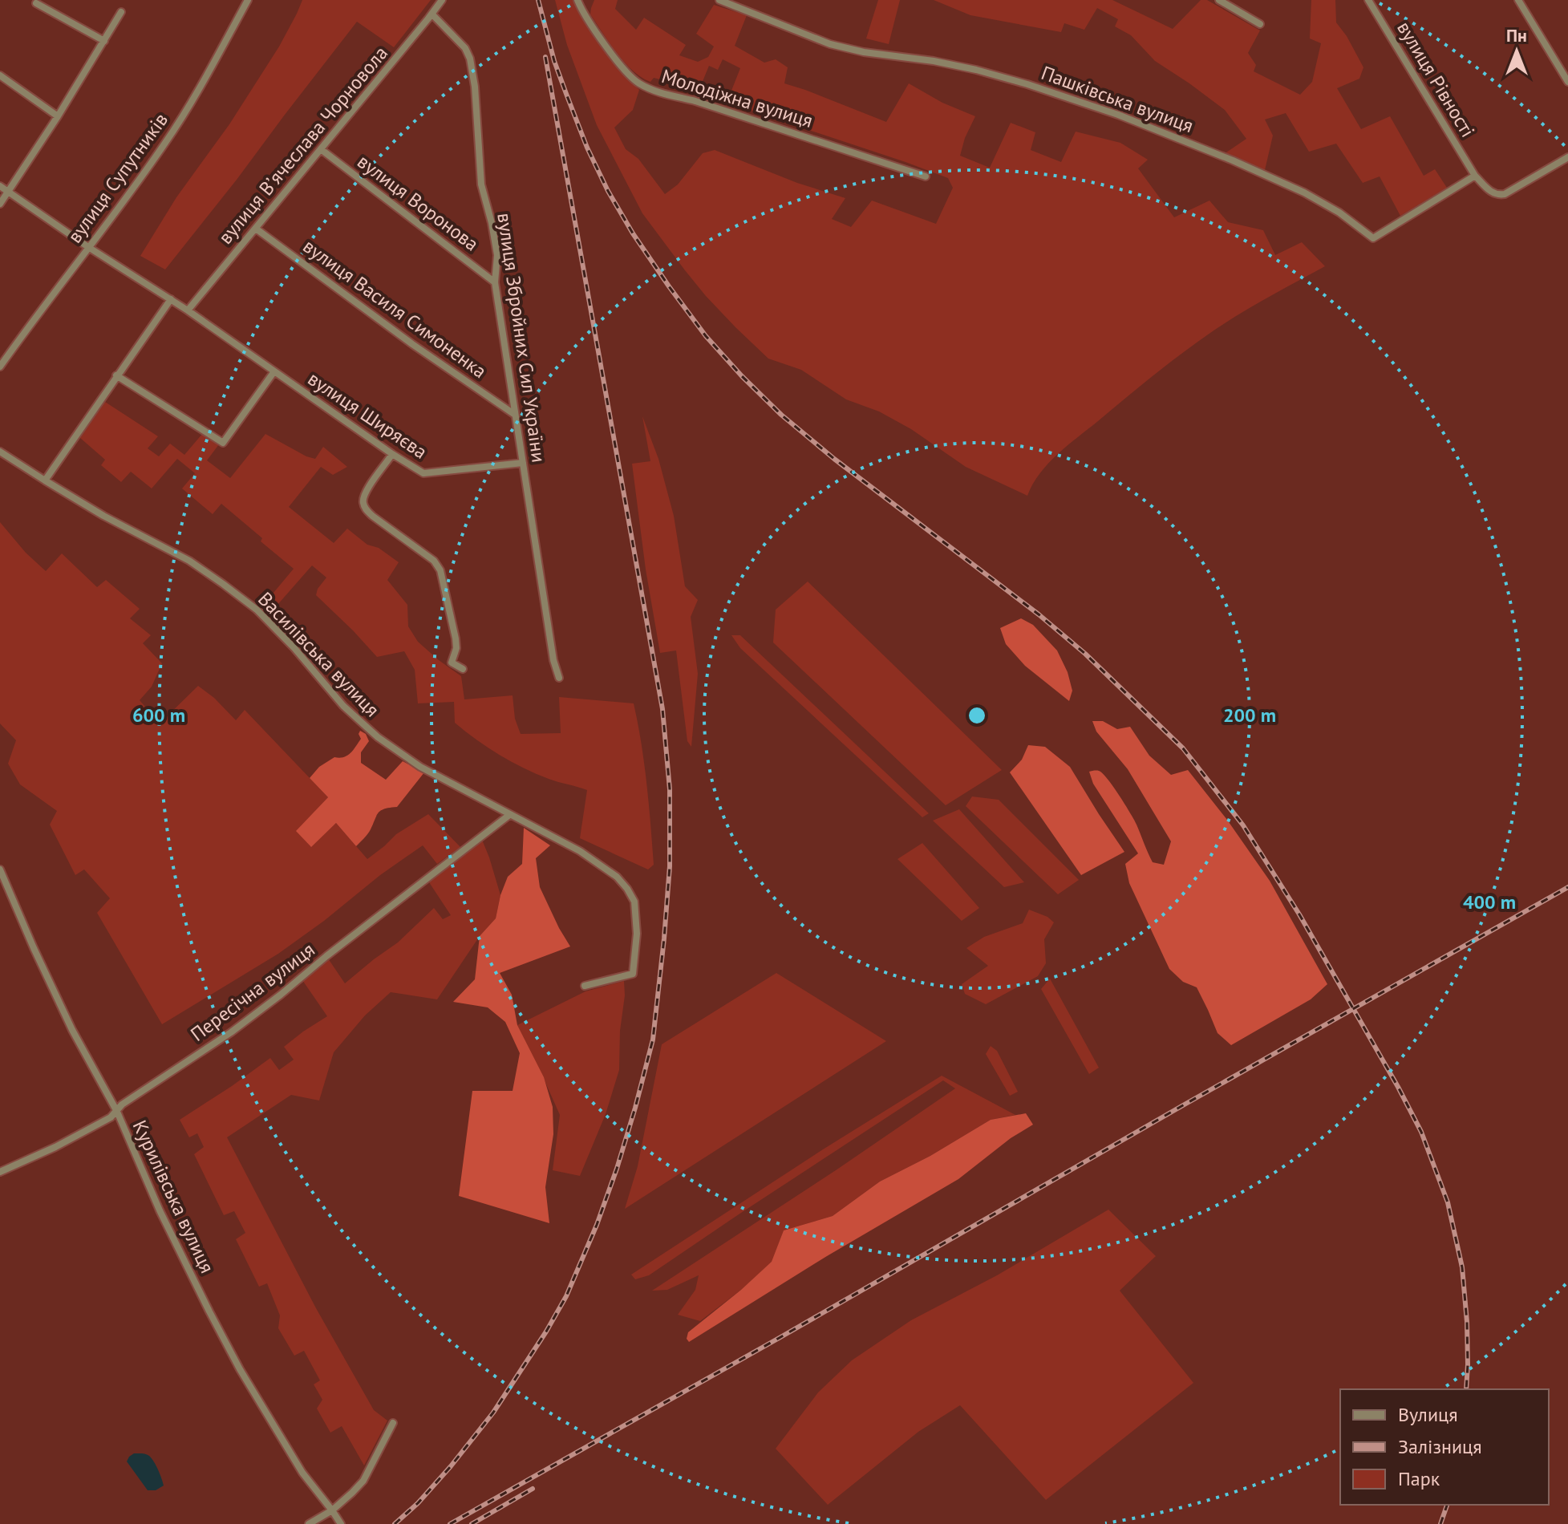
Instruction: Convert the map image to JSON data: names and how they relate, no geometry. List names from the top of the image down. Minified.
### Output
{"streets":{"street":["вулиця Рівності","Молодіжна вулиця","Пашківська вулиця","вулиця Вʼячеслава Чорновола","вулиця Супутників","вулиця Воронова","вулиця Василя Симоненка","вулиця Збройних Сил України","вулиця Ширяєва","Василівська вулиця","Пересічна вулиця","Курилівська вулиця"]},"crossings":[["вулиця Рівності","Пашківська вулиця"],["вулиця Вʼячеслава Чорновола","вулиця Воронова"],["вулиця Вʼячеслава Чорновола","вулиця Василя Симоненка"],["вулиця Вʼячеслава Чорновола","вулиця Збройних Сил України"],["вулиця Вʼячеслава Чорновола","вулиця Ширяєва"],["вулиця Супутників","вулиця Ширяєва"],["вулиця Воронова","вулиця Збройних Сил України"],["вулиця Василя Симоненка","вулиця Збройних Сил України"],["вулиця Збройних Сил України","вулиця Ширяєва"],["Василівська вулиця","Пересічна вулиця"],["Пересічна вулиця","Курилівська вулиця"]],"legend":["Вулиця","Залізниця","Парк"],"north":"top","rings":["200 m","600 m","400 m"]}
